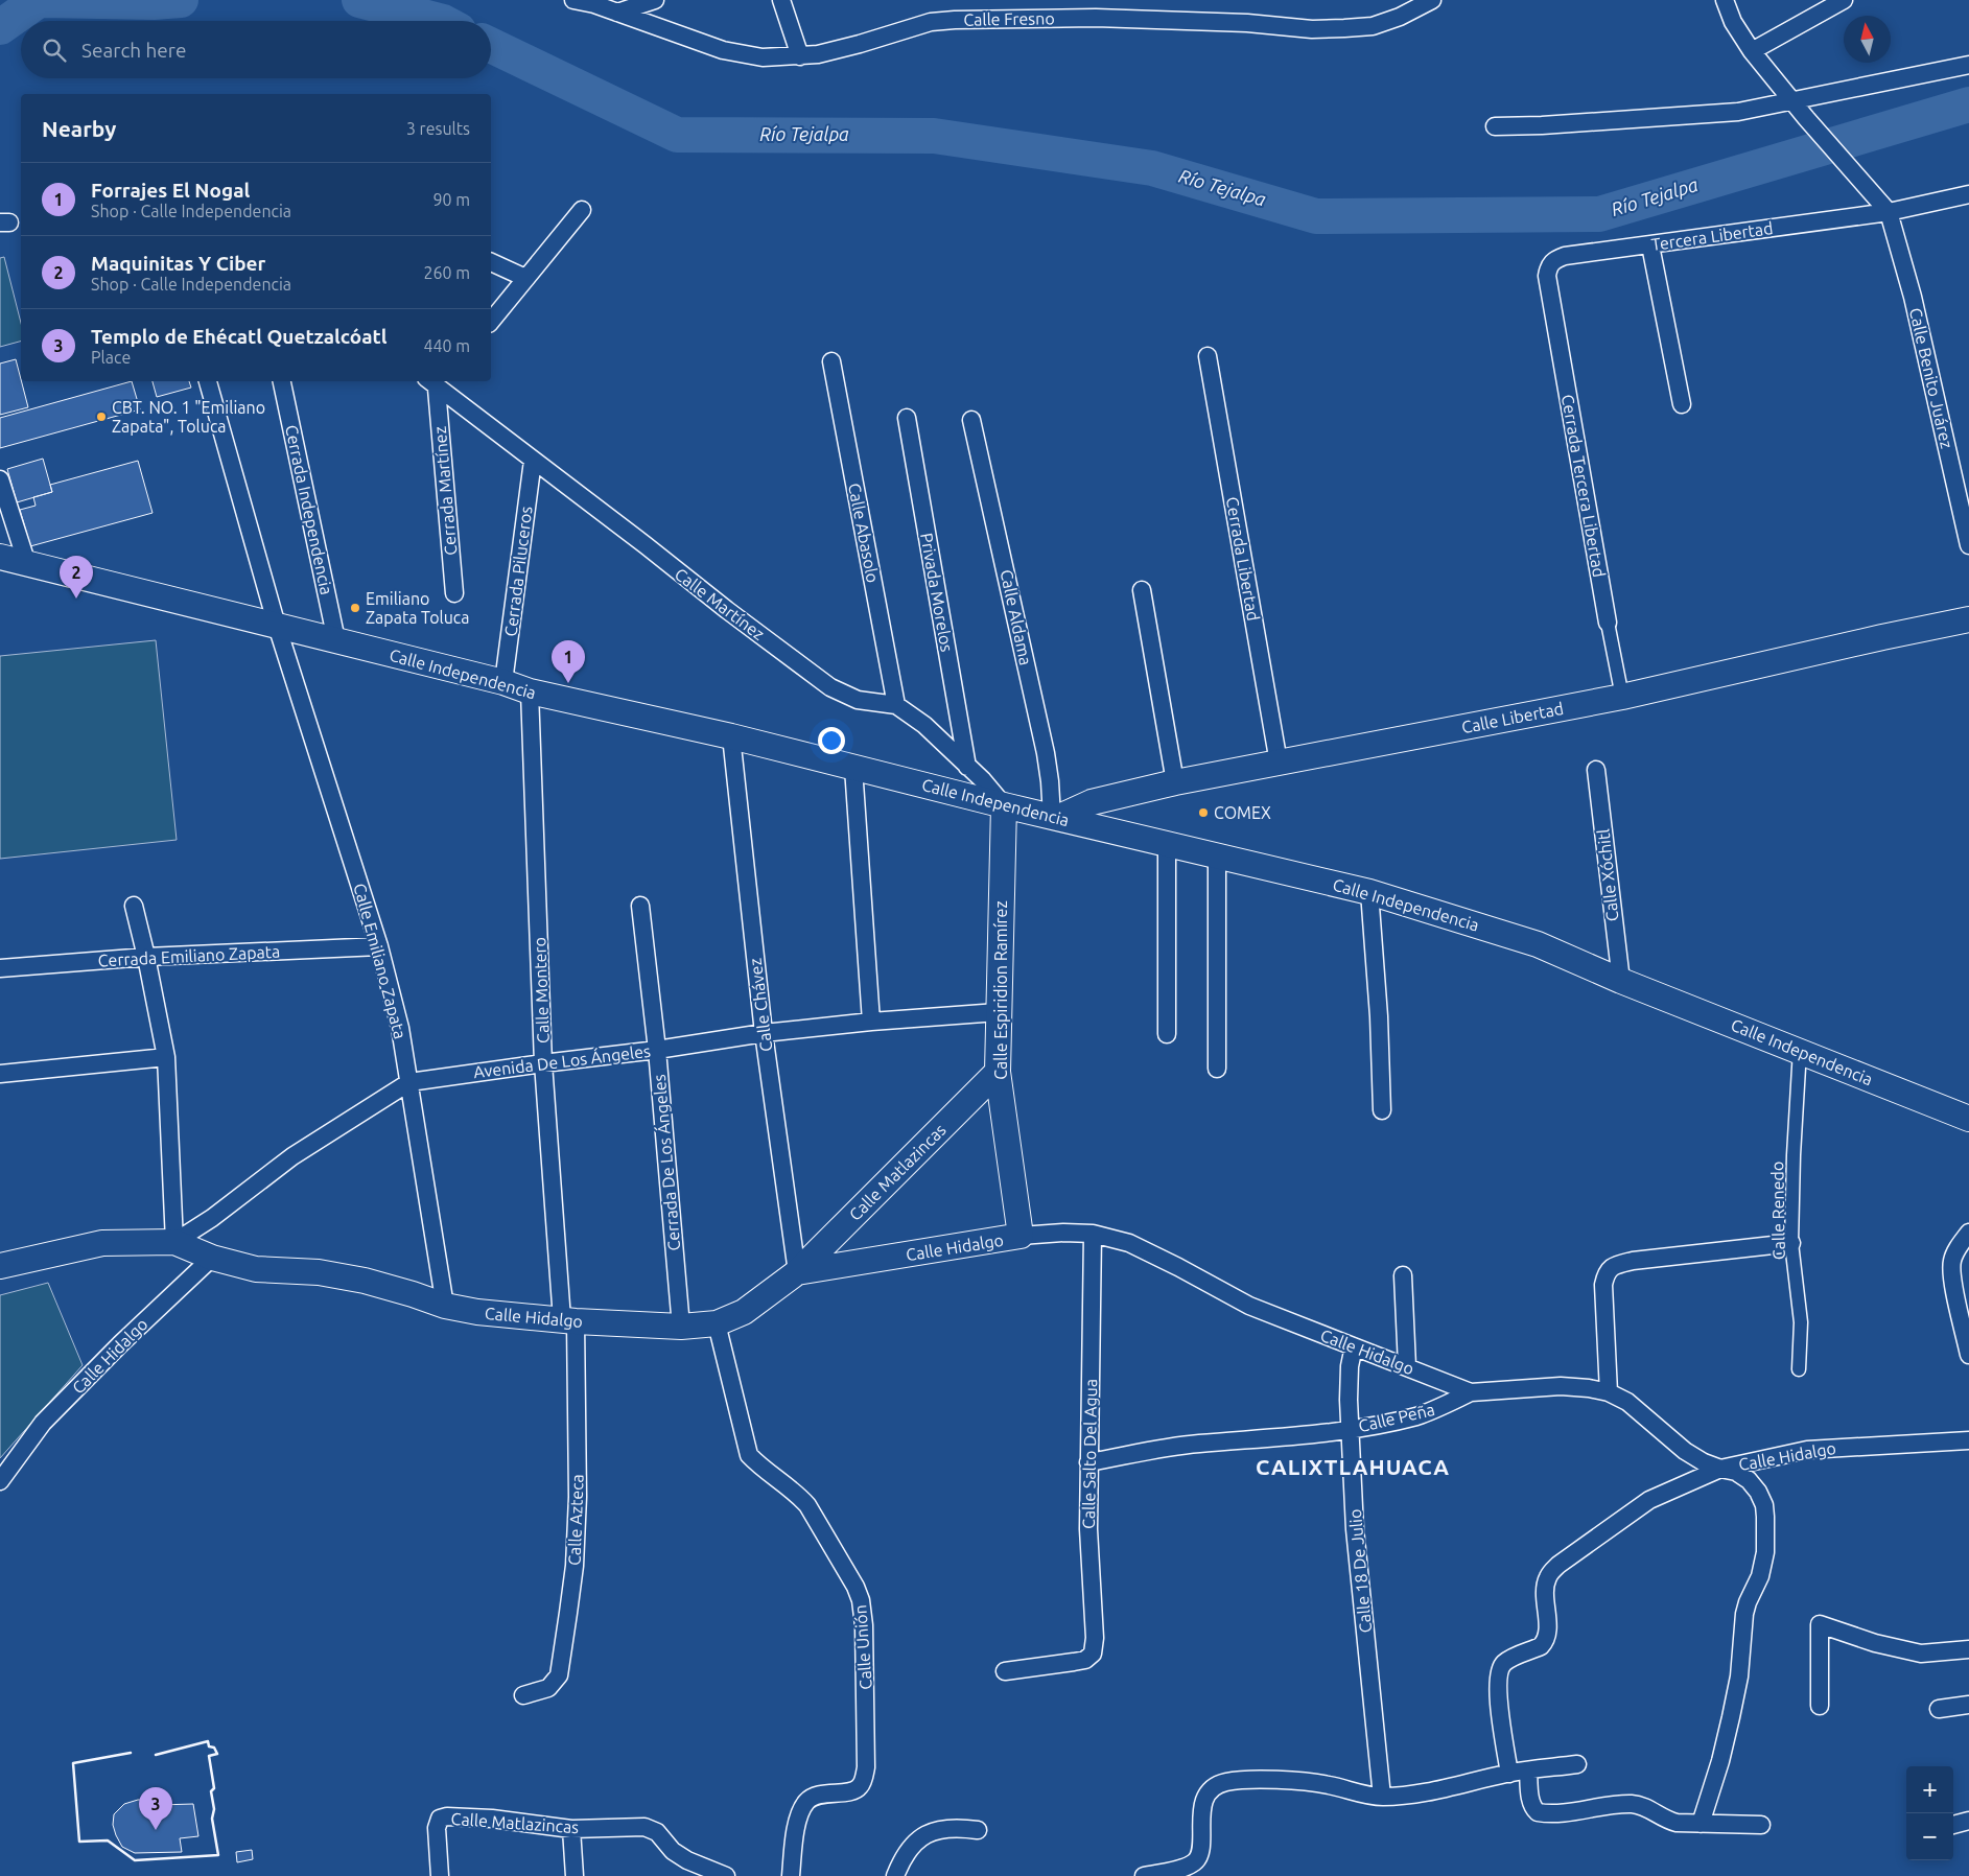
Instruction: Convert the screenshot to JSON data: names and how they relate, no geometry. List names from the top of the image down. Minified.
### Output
{"streets":{"main road":["Calle Independencia","Calle Libertad","Calle Espiridion Ramírez","Calle Matlazincas","Calle Hidalgo"],"street":["Calle Fresno","Tercera Libertad","Calle Benito Juárez","Cerrada Tercera Libertad","Cerrada Martínez","Cerrada Independencia","Calle Abasolo","Cerrada Libertad","Cerrada Piluceros","Privada Morelos","Calle Martínez","Calle Aldama","Calle Xóchitl","Cerrada Emiliano Zapata","Calle Emiliano Zapata","Calle Montero","Calle Chávez","Avenida De Los Ángeles","Cerrada De Los Ángeles","Calle Renedo","Calle Peña","Calle Salto Del Agua","Calle Azteca","Calle 18 De Julio","Calle Unión"]},"crossings":[["Tercera Libertad","Calle Benito Juárez"],["Tercera Libertad","Cerrada Tercera Libertad"],["Cerrada Tercera Libertad","Calle Libertad"],["Cerrada Martínez","Calle Martínez"],["Cerrada Independencia","Calle Independencia"],["Calle Abasolo","Calle Martínez"],["Cerrada Libertad","Calle Libertad"],["Cerrada Piluceros","Calle Martínez"],["Cerrada Piluceros","Calle Independencia"],["Privada Morelos","Calle Martínez"],["Calle Martínez","Calle Independencia"],["Calle Martínez","Calle Espiridion Ramírez"],["Calle Aldama","Calle Independencia"],["Calle Aldama","Calle Libertad"],["Calle Independencia","Calle Libertad"],["Calle Independencia","Calle Xóchitl"],["Calle Independencia","Calle Emiliano Zapata"],["Calle Independencia","Calle Montero"],["Calle Independencia","Calle Espiridion Ramírez"],["Calle Independencia","Calle Chávez"],["Calle Independencia","Calle Renedo"],["Cerrada Emiliano Zapata","Calle Emiliano Zapata"],["Calle Emiliano Zapata","Avenida De Los Ángeles"],["Calle Emiliano Zapata","Calle Hidalgo"],["Calle Montero","Avenida De Los Ángeles"],["Calle Montero","Calle Hidalgo"],["Calle Montero","Calle Azteca"],["Calle Espiridion Ramírez","Avenida De Los Ángeles"],["Calle Espiridion Ramírez","Calle Matlazincas"],["Calle Espiridion Ramírez","Calle Hidalgo"],["Calle Chávez","Avenida De Los Ángeles"],["Calle Chávez","Calle Matlazincas"],["Calle Chávez","Calle Hidalgo"],["Avenida De Los Ángeles","Cerrada De Los Ángeles"],["Cerrada De Los Ángeles","Calle Hidalgo"],["Calle Matlazincas","Calle Hidalgo"],["Calle Hidalgo","Calle Peña"],["Calle Hidalgo","Calle Salto Del Agua"],["Calle Hidalgo","Calle Azteca"],["Calle Hidalgo","Calle 18 De Julio"],["Calle Hidalgo","Calle Unión"],["Calle Peña","Calle Salto Del Agua"],["Calle Peña","Calle 18 De Julio"]],"districts":["CALIXTLAHUACA"],"water":["Río Tejalpa"],"places":["CBT. NO. 1 \"Emiliano Zapata\", Toluca","Emiliano Zapata Toluca","COMEX"],"north":"top","page":{"search":"Search here","heading":["Nearby","3 results"],"list":[{"mark":"1","name":"Forrajes El Nogal","note":"Shop · Calle Independencia","value":"90 m"},{"mark":"2","name":"Maquinitas Y Ciber","note":"Shop · Calle Independencia","value":"260 m"},{"mark":"3","name":"Templo de Ehécatl Quetzalcóatl","note":"Place","value":"440 m"}],"pins":["2","1","3"],"map_buttons":["+","−"]}}
